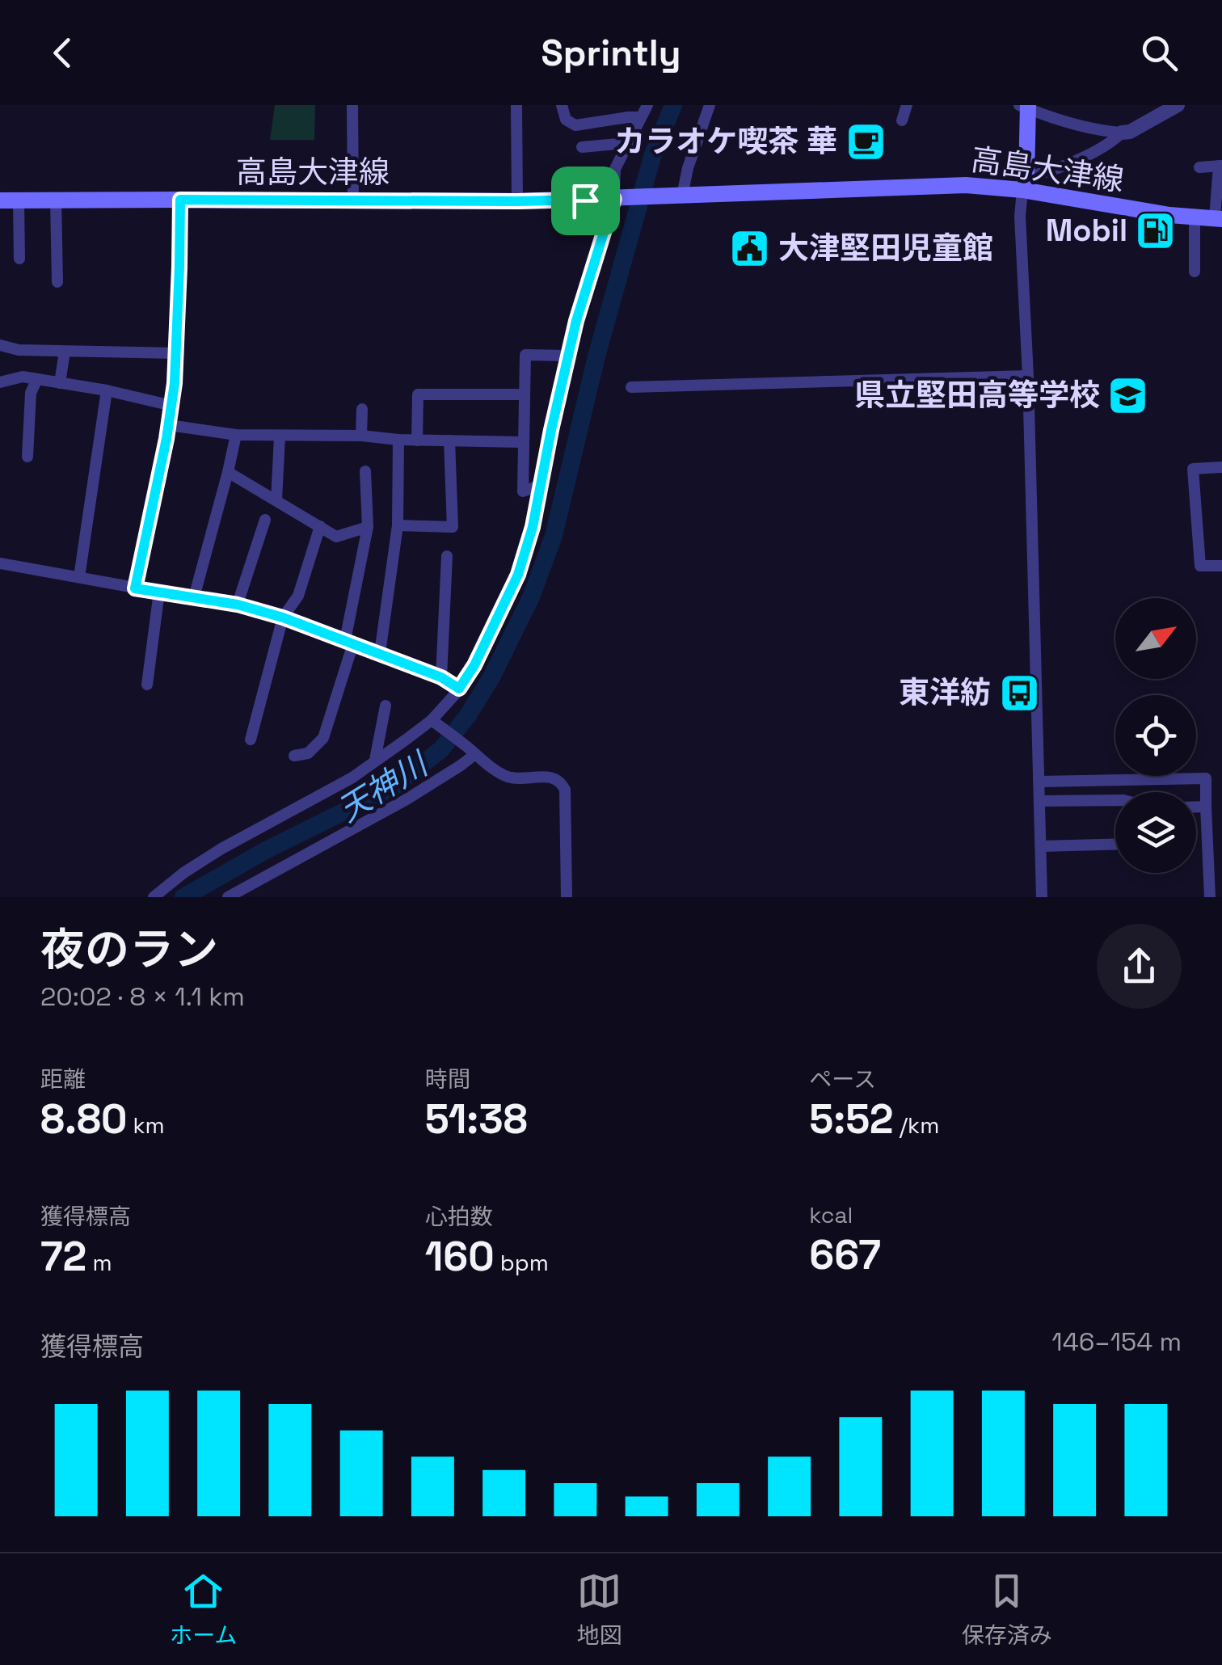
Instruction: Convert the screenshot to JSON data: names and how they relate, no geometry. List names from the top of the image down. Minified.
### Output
{"streets":{"main road":["高島大津線"]},"water":["天神川"],"places":{"cafe":["カラオケ喫茶 華"],"fuel station":["Mobil"],"public building":["大津堅田児童館"],"school or university":["県立堅田高等学校"],"bus stop":["東洋紡"]},"north":"top right","page":{"header":"Sprintly","heading":["夜のラン","20:02 · 8 × 1.1 km"],"stats":[["距離","8.80 km"],["時間","51:38"],["ペース","5:52 /km"],["獲得標高","72 m"],["心拍数","160 bpm"],["kcal","667"]],"chart":["獲得標高","146–154 m"],"tabs":["ホーム","地図","保存済み"]}}
